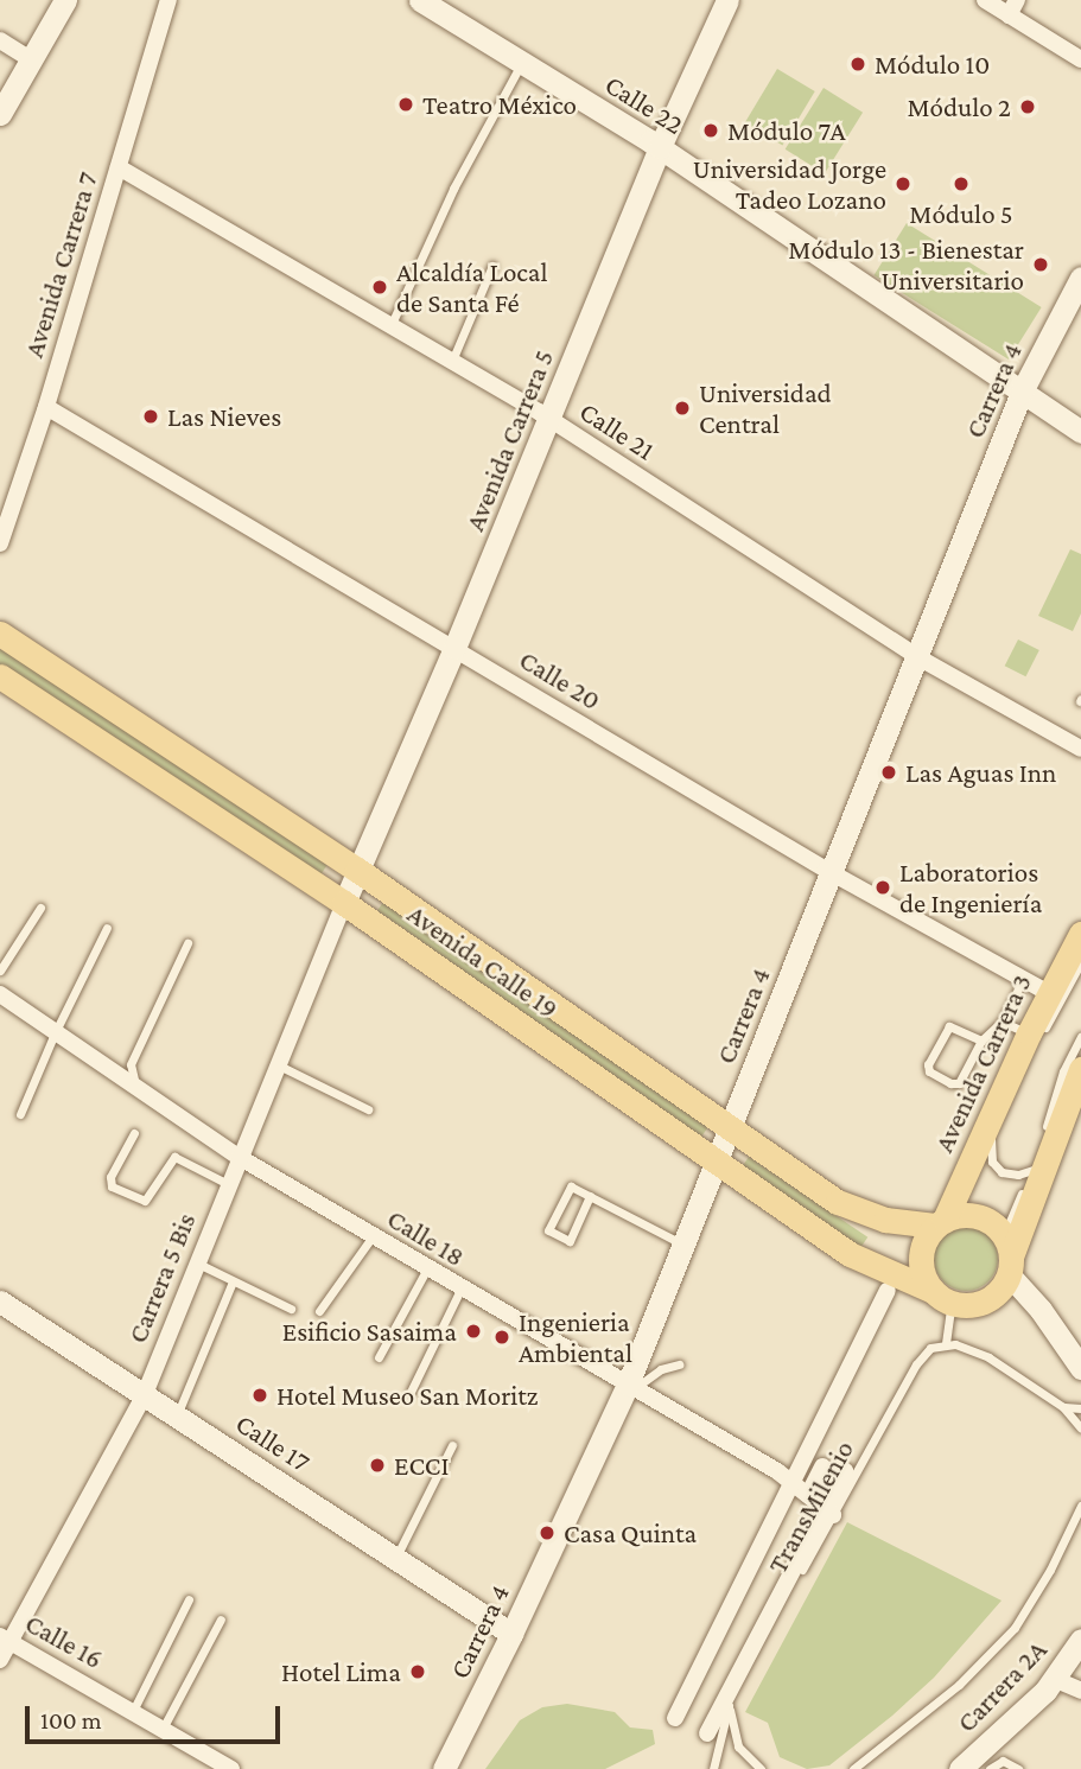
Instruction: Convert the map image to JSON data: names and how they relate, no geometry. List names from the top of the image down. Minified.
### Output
{"streets":{"main road":["Avenida Calle 19","Avenida Carrera 3"],"street":["Calle 22","Avenida Carrera 7","Carrera 4","Calle 21","Avenida Carrera 5","Calle 20","Calle 18","Carrera 5 Bis","Calle 17","Calle 16","Carrera 2A"],"lane":["TransMilenio"]},"crossings":[["Calle 22","Carrera 4"],["Calle 22","Avenida Carrera 5"],["Avenida Carrera 7","Calle 21"],["Avenida Carrera 7","Calle 20"],["Carrera 4","Calle 21"],["Carrera 4","Calle 20"],["Carrera 4","Avenida Calle 19"],["Carrera 4","Calle 18"],["Carrera 4","Calle 17"],["Calle 21","Avenida Carrera 5"],["Avenida Carrera 5","Calle 20"],["Avenida Carrera 5","Avenida Calle 19"],["Avenida Carrera 5","Carrera 5 Bis"],["Calle 20","Avenida Carrera 3"],["Avenida Calle 19","Avenida Carrera 3"],["Avenida Calle 19","Carrera 5 Bis"],["Calle 18","Carrera 5 Bis"],["Calle 18","TransMilenio"],["Carrera 5 Bis","Calle 17"],["Carrera 5 Bis","Calle 16"]],"places":["Módulo 10","Teatro México","Módulo 2","Módulo 7A","Universidad Jorge Tadeo Lozano","Módulo 5","Módulo 13 - Bienestar Universitario","Alcaldía Local de Santa Fé","Universidad Central","Las Nieves","Las Aguas Inn","Laboratorios de Ingeniería","Esificio Sasaima","Ingenieria Ambiental","Hotel Museo San Moritz","ECCI","Casa Quinta","Hotel Lima"],"scale_bar":"100 m"}
